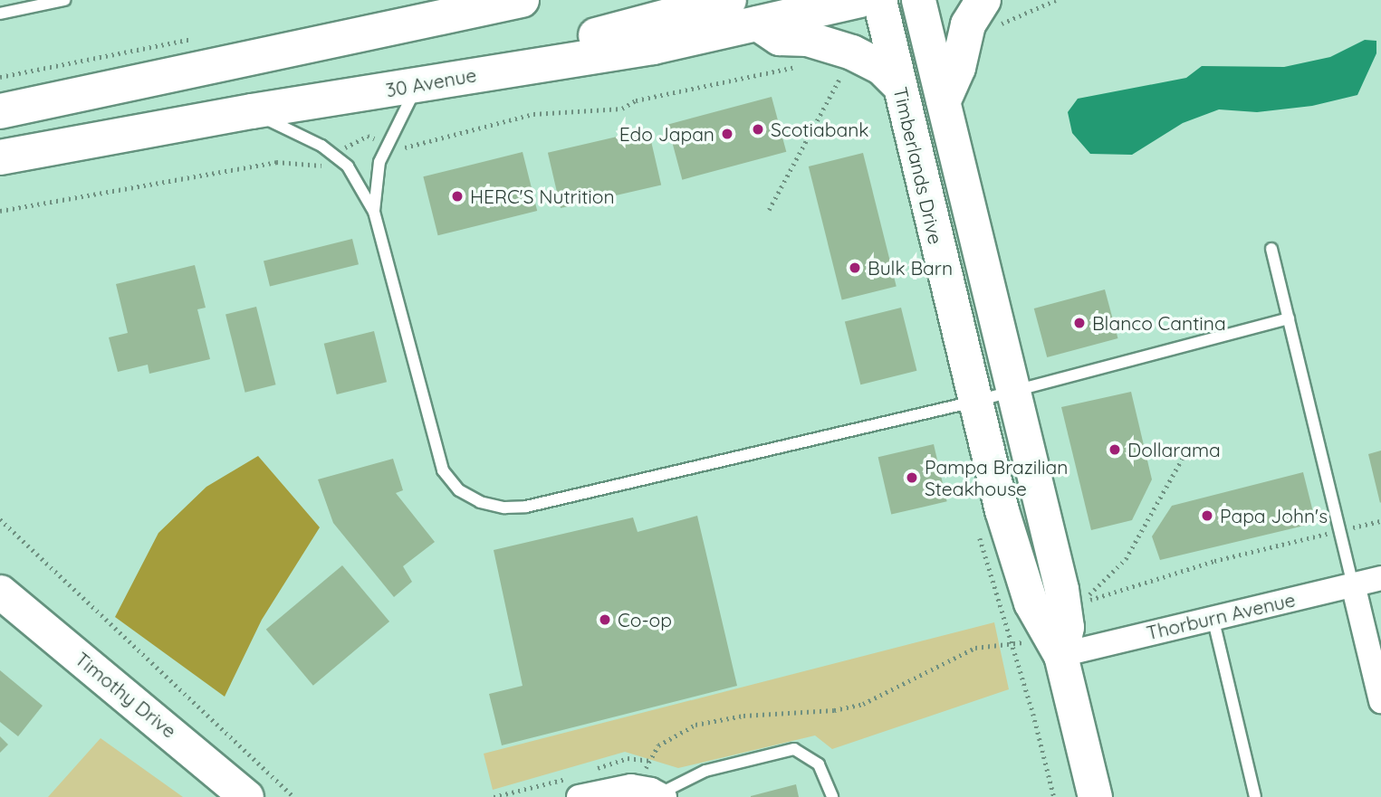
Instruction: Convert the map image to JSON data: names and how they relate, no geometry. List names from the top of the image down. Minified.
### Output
{"streets":{"main road":["30 Avenue"],"street":["Timberlands Drive","Thorburn Avenue","Timothy Drive"]},"crossings":[["Timberlands Drive","Thorburn Avenue"]],"places":["Scotiabank","Edo Japan","HERC'S Nutrition","Bulk Barn","Blanco Cantina","Dollarama","Pampa Brazilian Steakhouse","Papa John's","Co-op"]}
